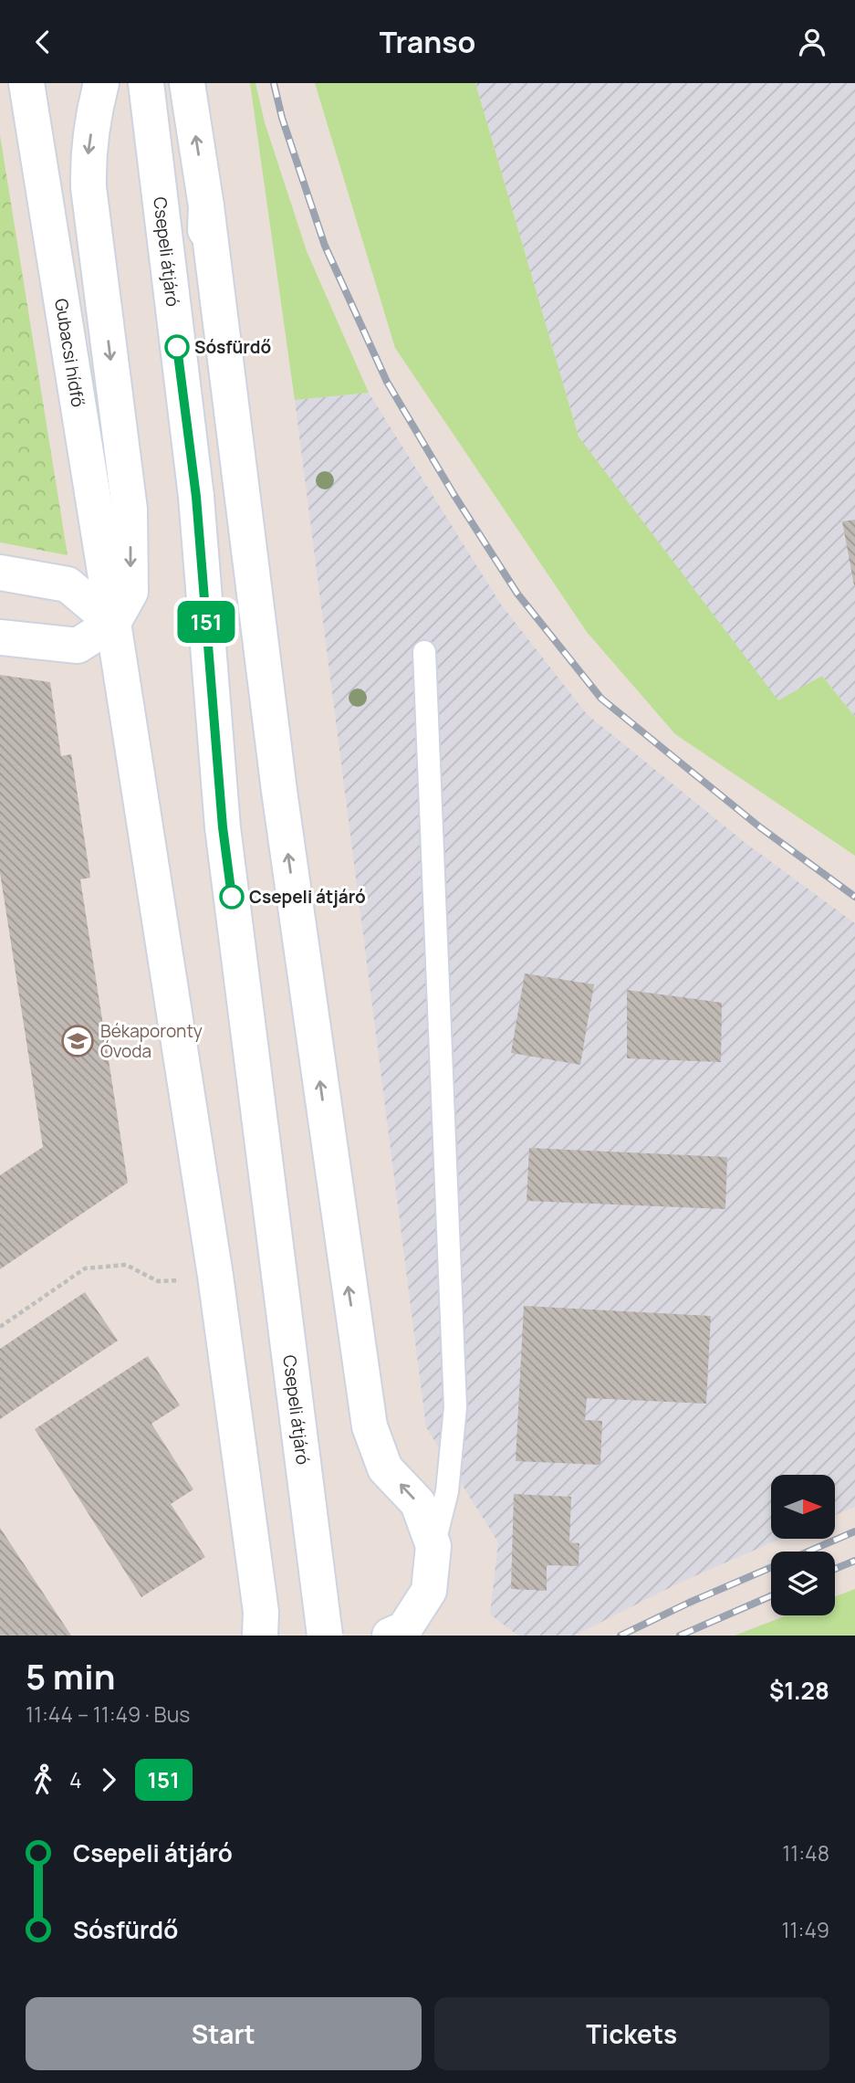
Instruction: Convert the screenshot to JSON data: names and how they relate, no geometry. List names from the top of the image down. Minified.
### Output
{"streets":{"main road":["Csepeli átjáró","Gubacsi hídfő"]},"places":{"other":["Sósfürdő","Csepeli átjáró"],"school or university":["Békaporonty Óvoda"]},"lines":["bus line 151"],"north":"right","page":{"header":"Transo","on_map":"151","heading":["5 min","11:44 – 11:49 · Bus","$1.28"],"legs":["4","151"],"list":[{"name":"Csepeli átjáró","value":"11:48"},{"name":"Sósfürdő","value":"11:49"}],"buttons":["Start","Tickets"]}}
